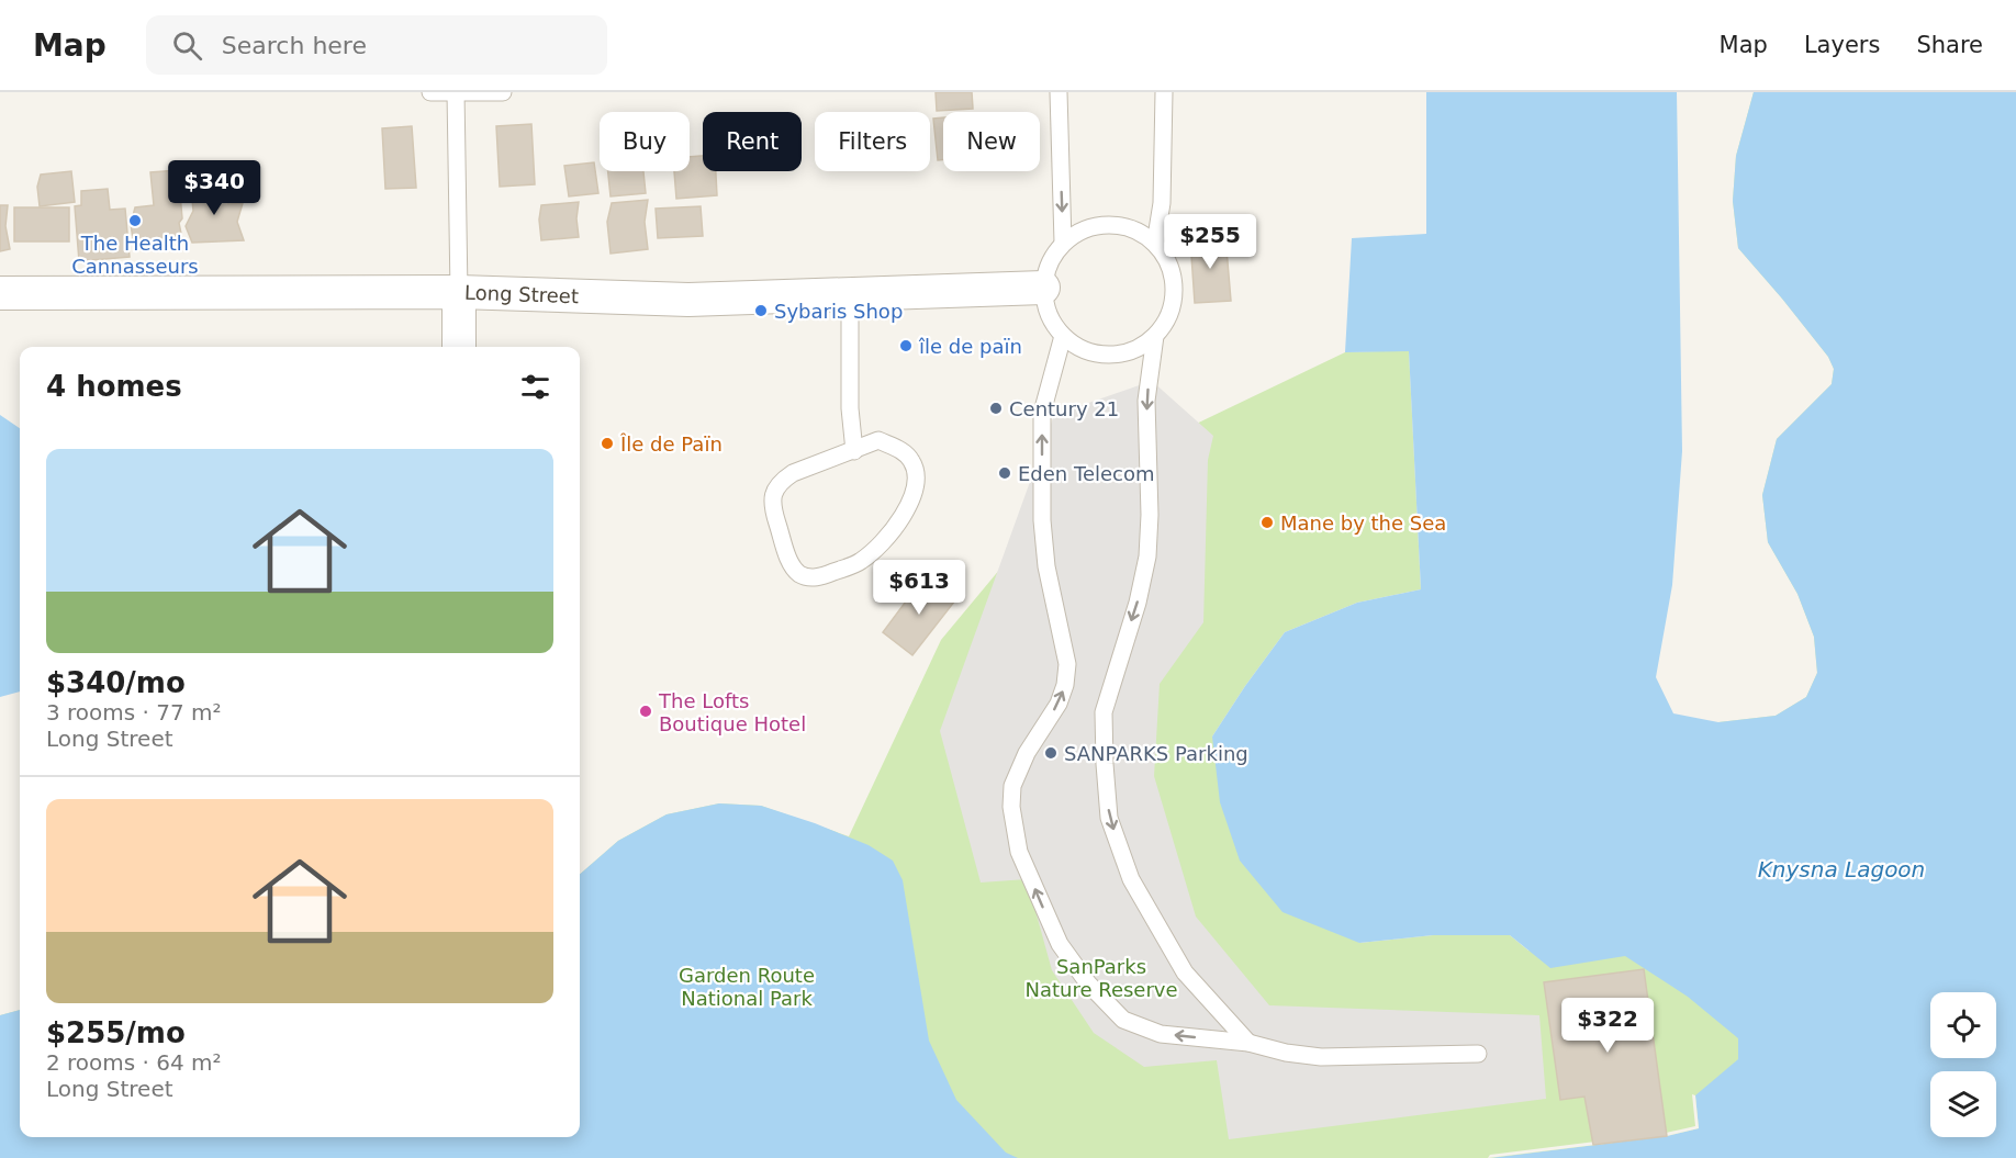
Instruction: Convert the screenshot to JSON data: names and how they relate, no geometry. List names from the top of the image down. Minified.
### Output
{"streets":{"street":["Long Street"]},"water":["Knysna Lagoon"],"parks":["SanParks Nature Reserve","Garden Route National Park"],"places":["The Health Cannasseurs","Sybaris Shop","île de païn","Century 21","Île de Païn","Eden Telecom","Mane by the Sea","The Lofts Boutique Hotel","SANPARKS Parking"],"page":{"header":"Map","search":"Search here","nav":["Map","Layers","Share"],"chip":["Buy","Rent","Filters","New"],"price":["$340","$255","$613","$322"],"heading":"4 homes","list":[{"name":"$340/mo","note":"3 rooms · 77 m² · Long Street"},{"name":"$255/mo","note":"2 rooms · 64 m² · Long Street"}]}}
